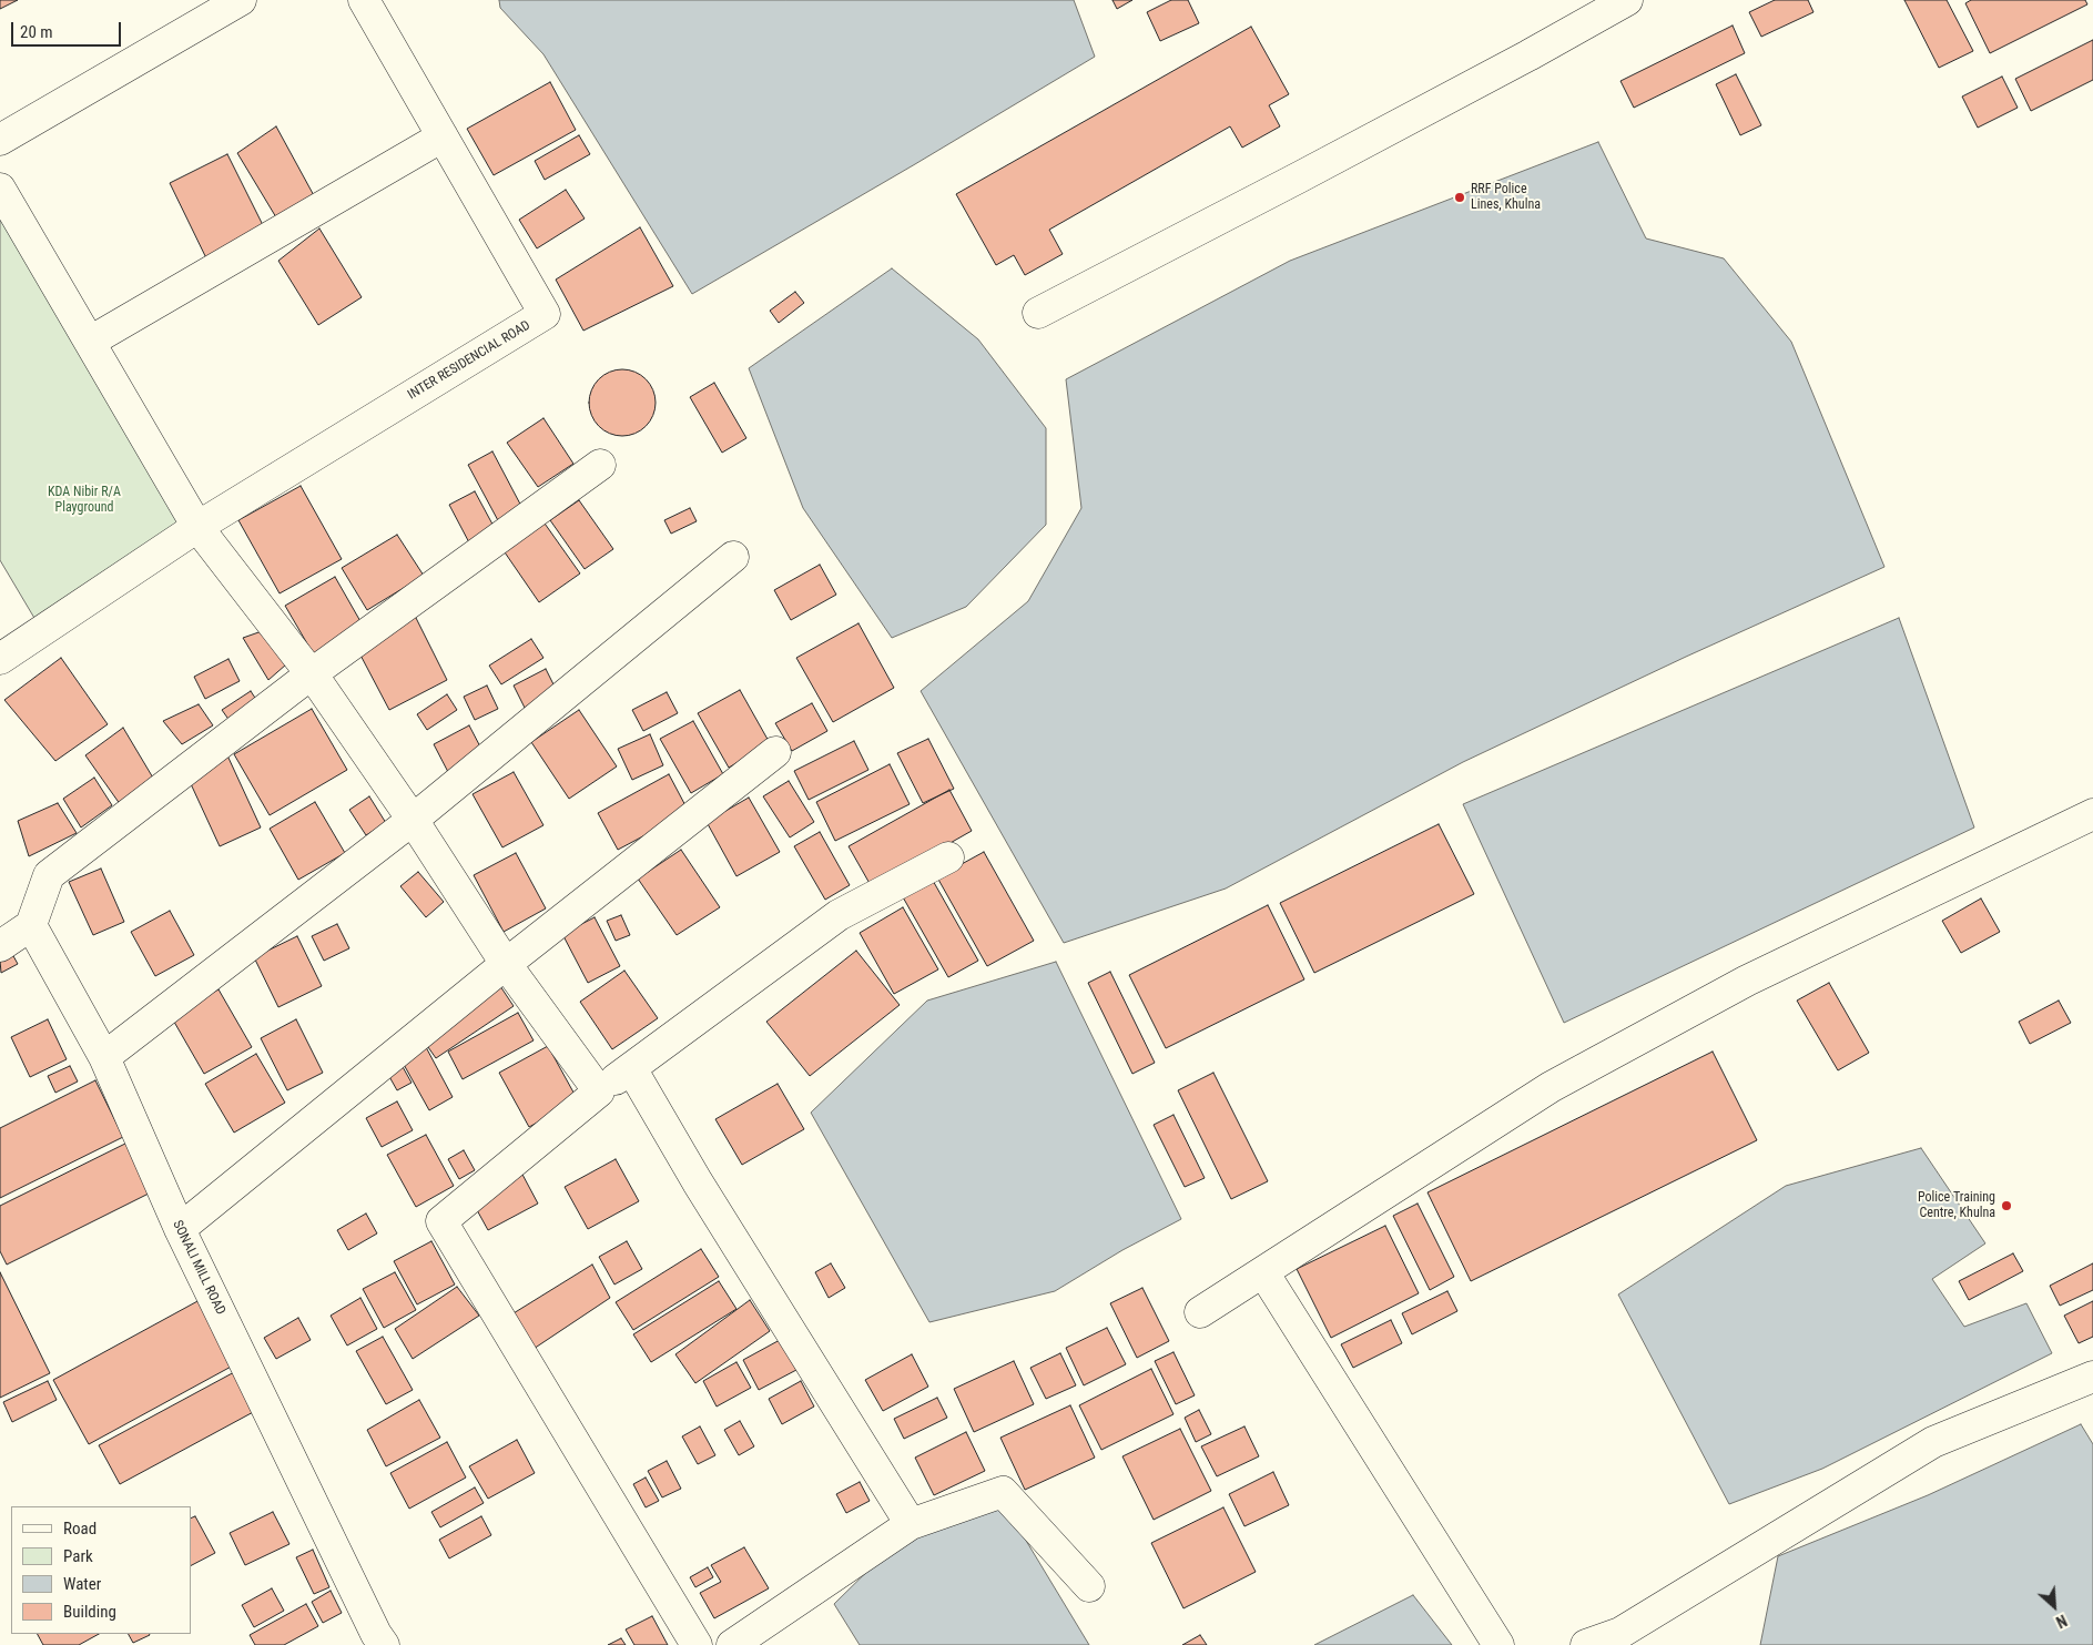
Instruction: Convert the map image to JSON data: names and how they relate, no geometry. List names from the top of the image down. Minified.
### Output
{"streets":{"street":["INTER RESIDENCIAL ROAD","SONALI MILL ROAD"]},"parks":["KDA Nibir R/A Playground"],"places":["RRF Police Lines, Khulna","Police Training Centre, Khulna"],"legend":["Road","Park","Water","Building"],"scale_bar":"20 m","north":"bottom right"}
